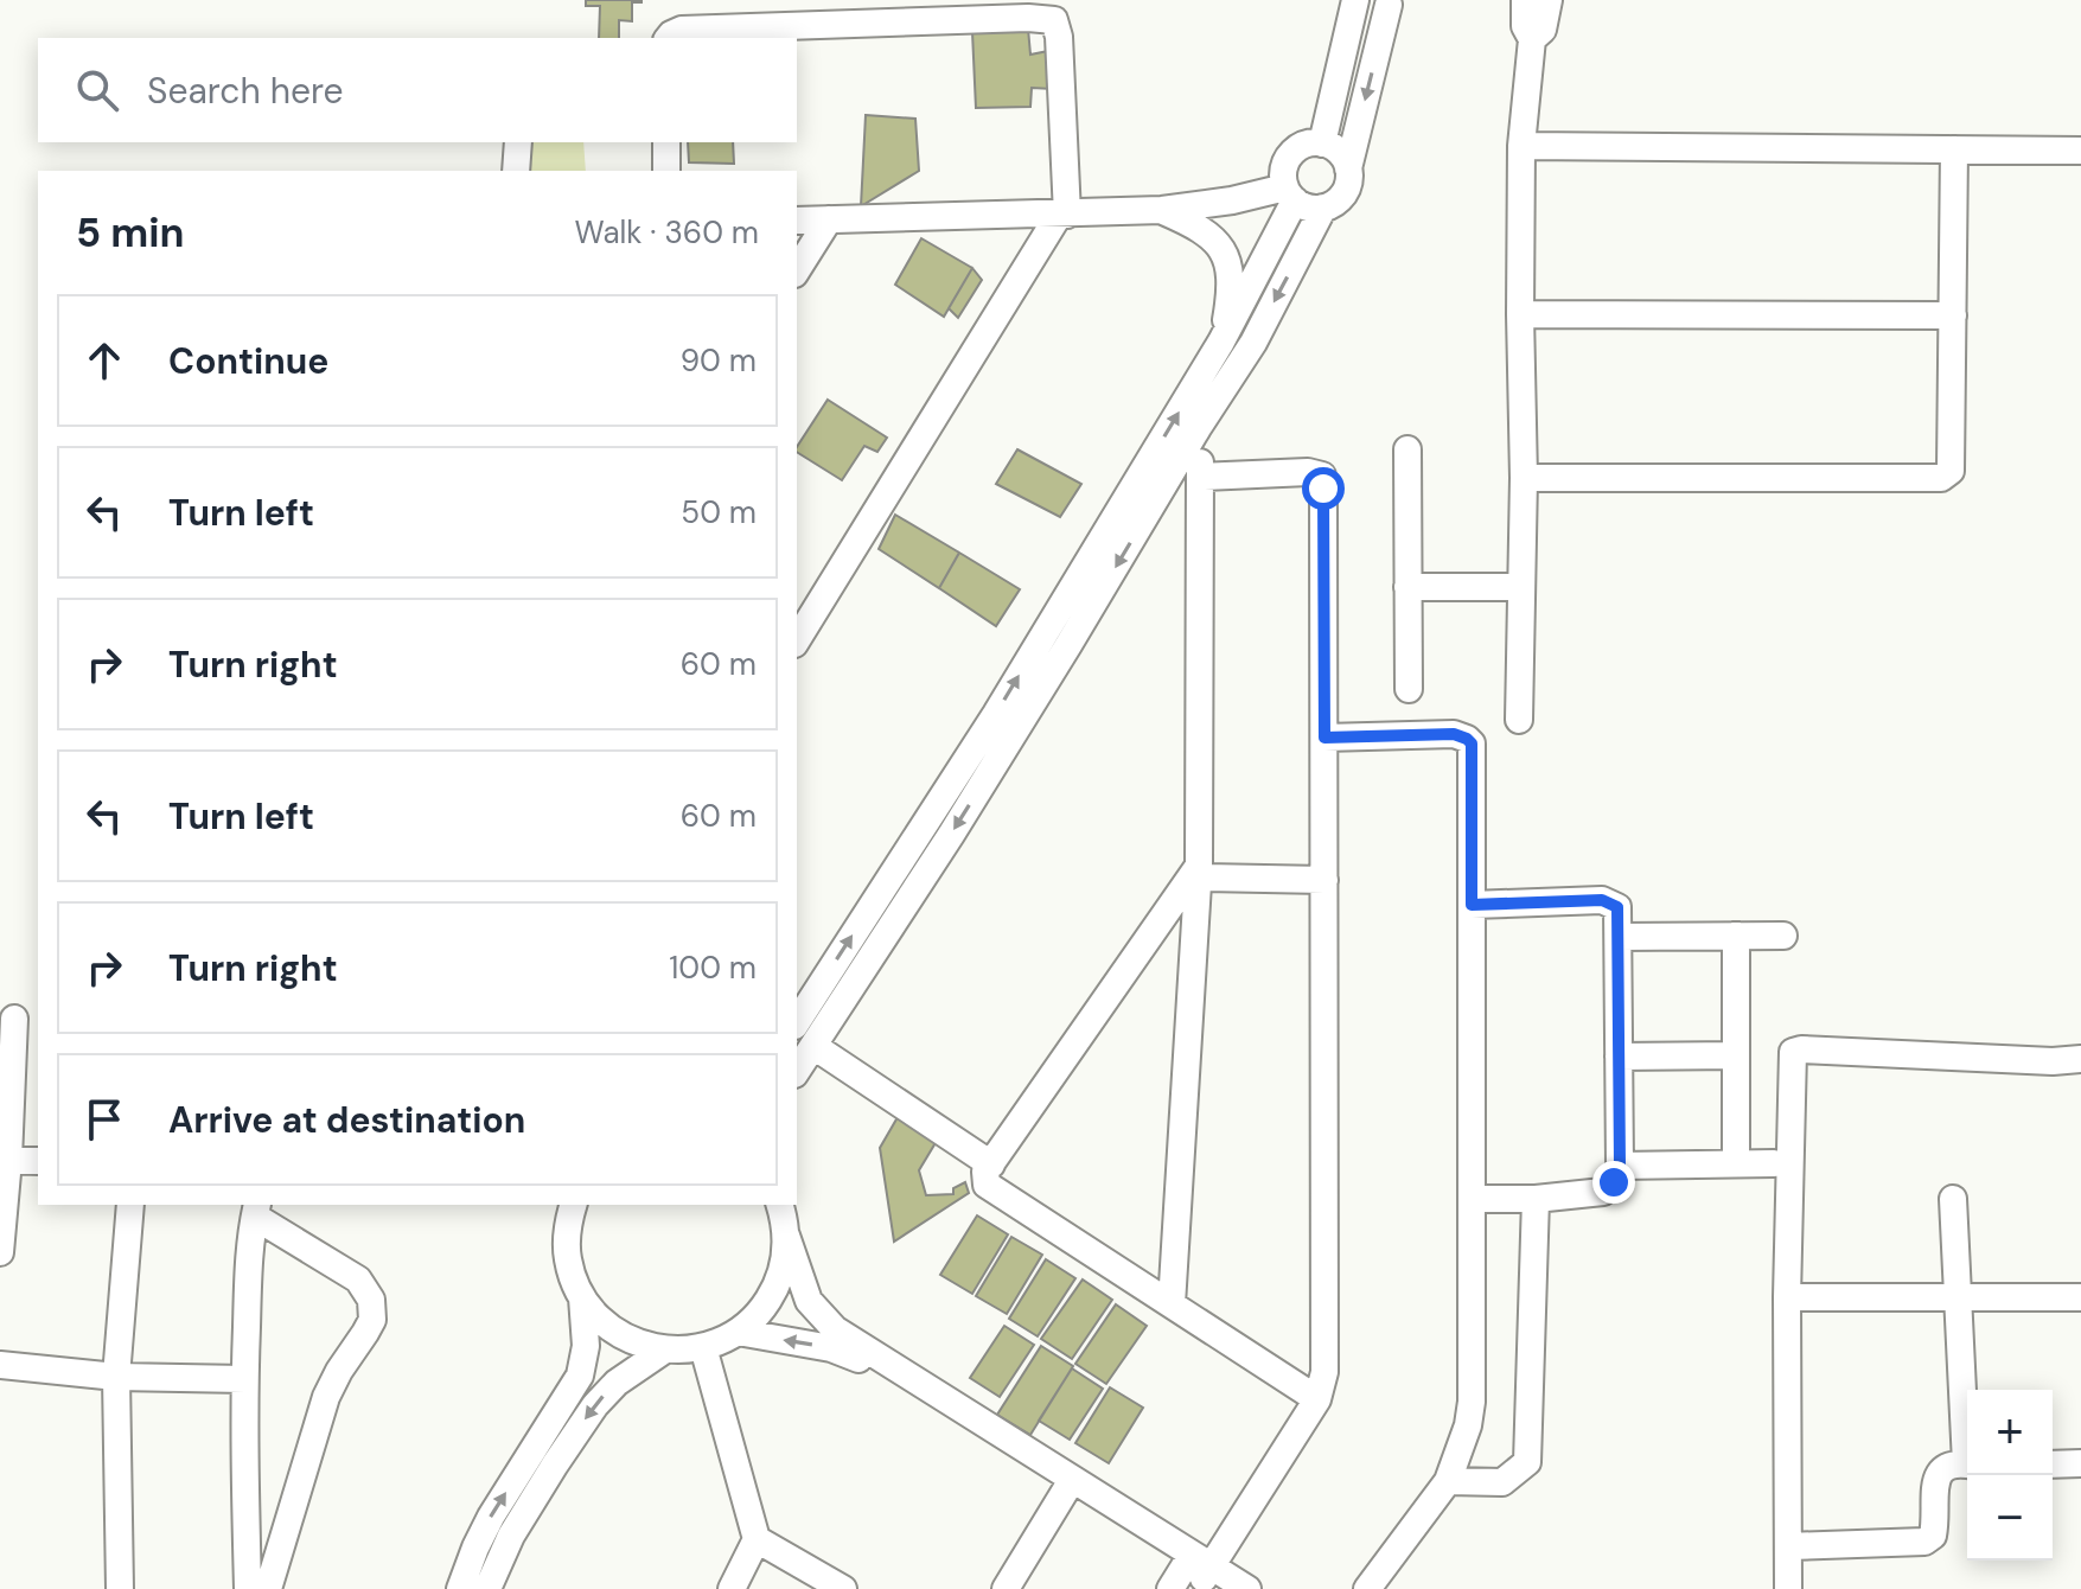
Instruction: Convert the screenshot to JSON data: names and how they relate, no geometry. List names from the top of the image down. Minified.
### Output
{"page":{"search":"Search here","heading":["5 min","Walk · 360 m"],"list":[["Continue","90 m"],["Turn left","50 m"],["Turn right","60 m"],["Turn left","60 m"],["Turn right","100 m"],"Arrive at destination"],"map_buttons":["+","−"]}}
